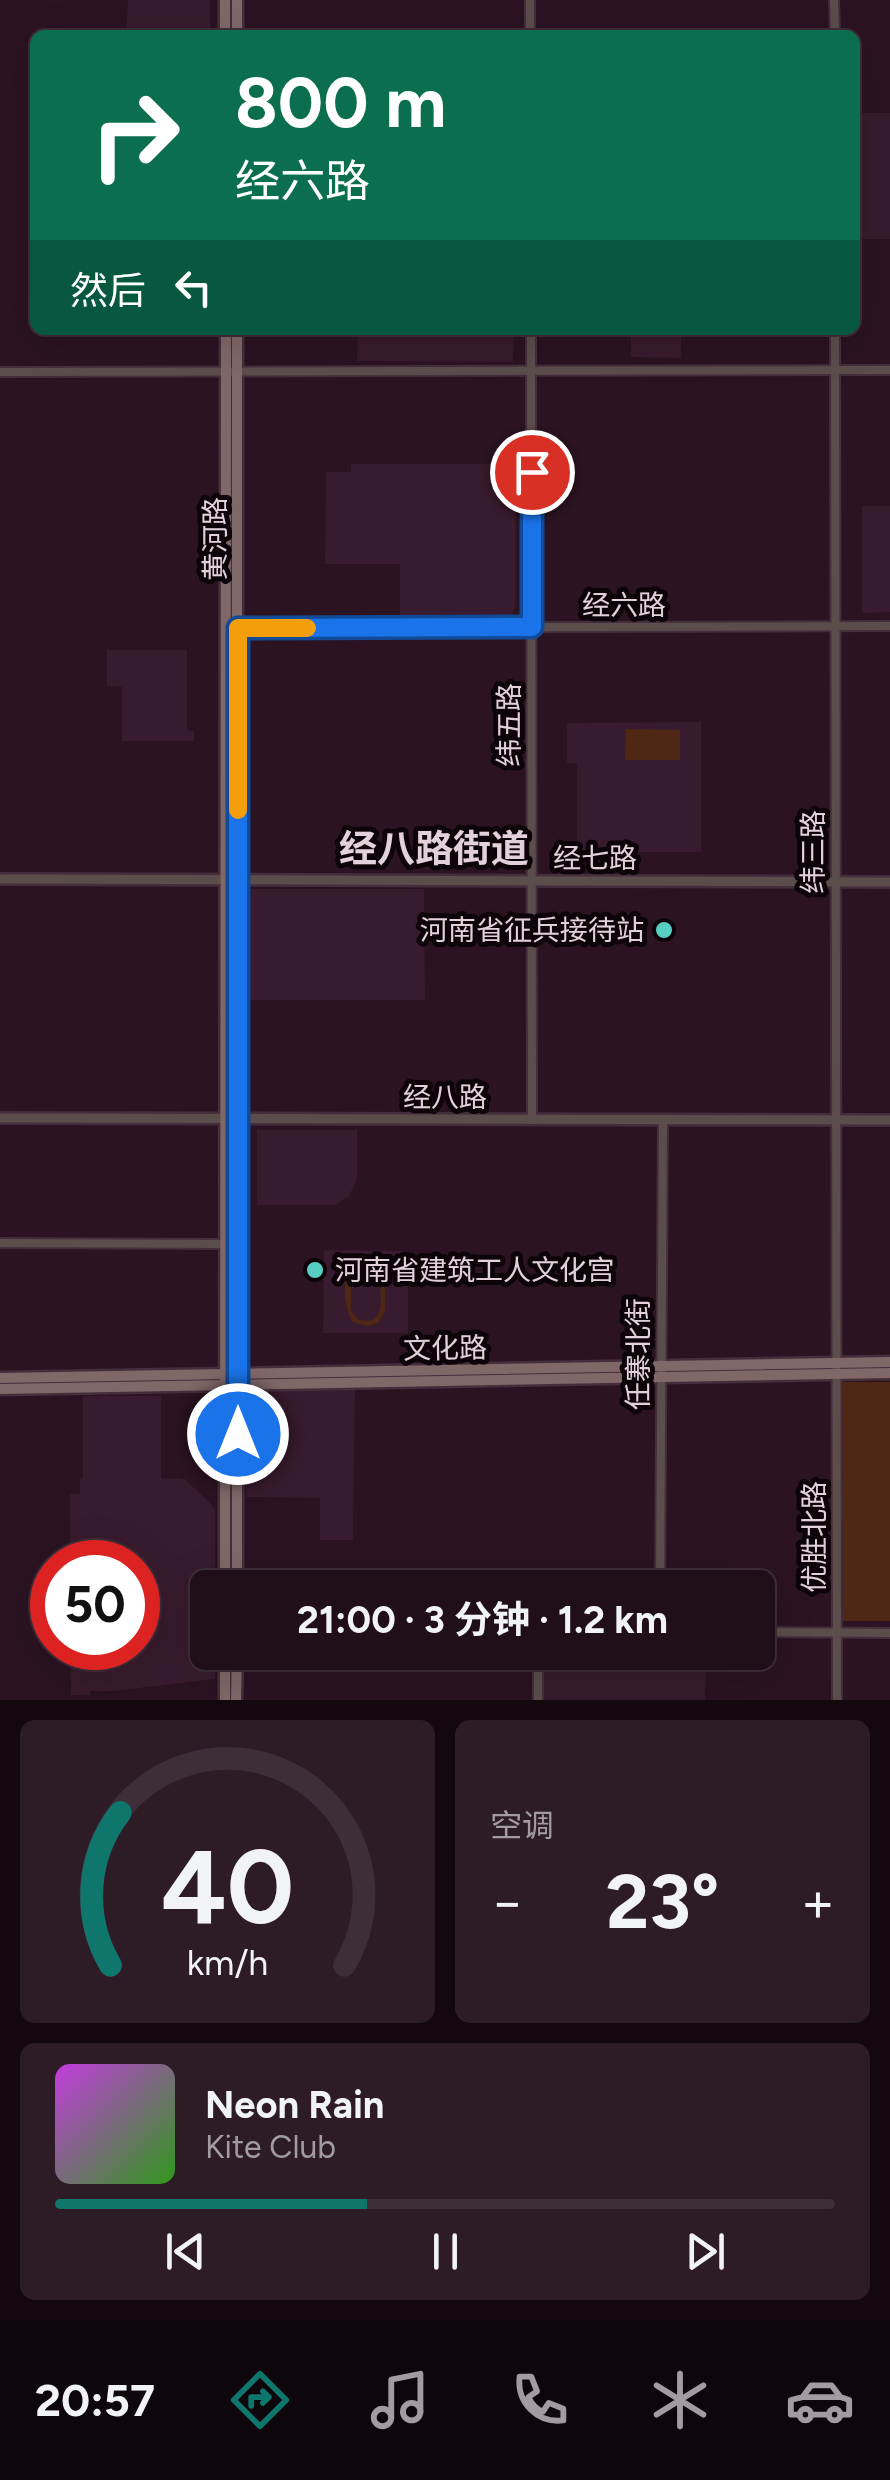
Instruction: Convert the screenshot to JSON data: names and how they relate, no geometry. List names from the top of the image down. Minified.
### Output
{"streets":{"main road":["黄河路","文化路"],"street":["经六路","纬五路","纬三路","经七路","经八路","任寨北街","优胜北路"]},"crossings":[["黄河路","经六路"],["黄河路","经七路"],["黄河路","经八路"],["黄河路","文化路"],["经六路","纬五路"],["经六路","纬三路"],["纬五路","经七路"],["纬五路","经八路"],["纬三路","经七路"],["纬三路","经八路"],["纬三路","文化路"],["纬三路","优胜北路"],["经八路","任寨北街"],["文化路","任寨北街"],["文化路","优胜北路"]],"districts":["经八路街道"],"places":["河南省征兵接待站","河南省建筑工人文化宫"],"page":{"turn":["800 m","经六路"],"then":"然后","limit":"50","trip":"21:00 · 3 分钟 · 1.2 km","tile":"空调","heat":["−","23°","+"],"song":["Neon Rain","Kite Club"],"tabs":"20:57","gauge":["40","km/h"]}}
